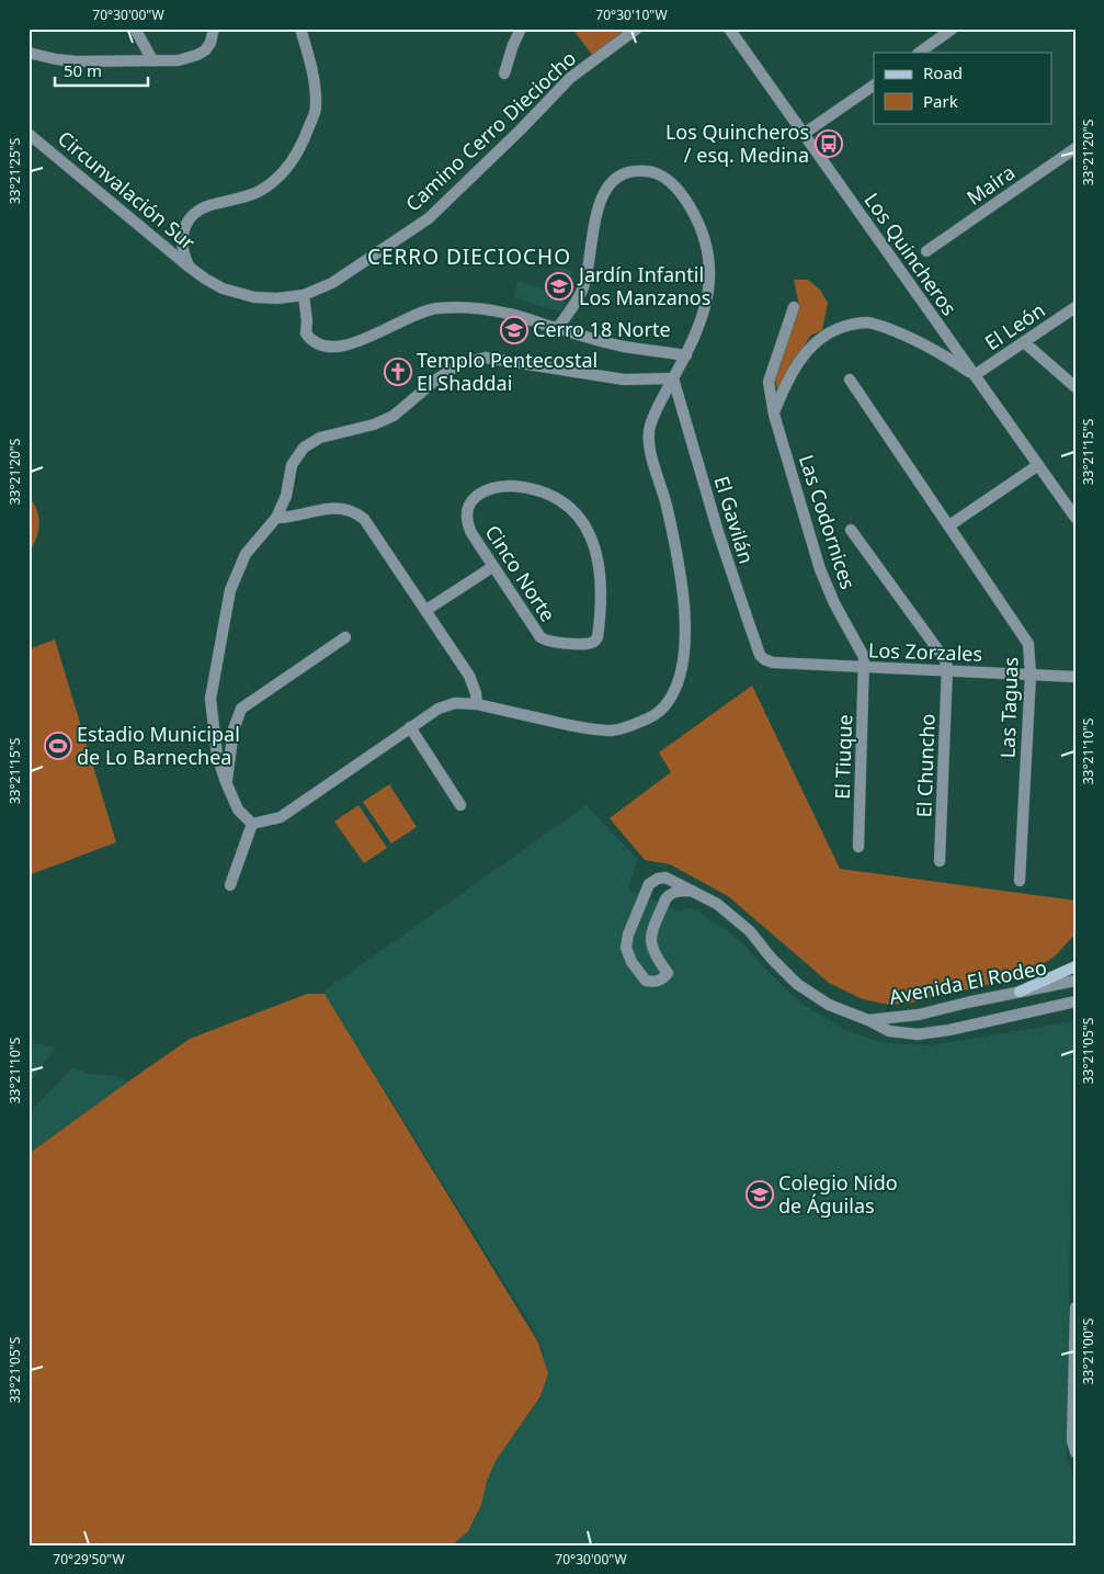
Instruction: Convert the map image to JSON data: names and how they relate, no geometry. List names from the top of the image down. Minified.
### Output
{"streets":{"street":["Camino Cerro Dieciocho","Maira","Circunvalación Sur","Los Quincheros","El León","El Gavilán","Las Codornices","Cinco Norte","Los Zorzales","Las Taguas","El Tiuque","El Chuncho","Avenida El Rodeo"]},"crossings":[["Camino Cerro Dieciocho","Circunvalación Sur"],["Los Quincheros","El León"],["El Gavilán","Los Zorzales"],["Las Codornices","Los Zorzales"],["Las Codornices","El Tiuque"],["Las Codornices","El Chuncho"],["Los Zorzales","Las Taguas"],["Los Zorzales","El Tiuque"],["Los Zorzales","El Chuncho"]],"districts":["CERRO DIECIOCHO"],"places":{"bus stop":["Los Quincheros / esq. Medina"],"school or university":["Jardín Infantil Los Manzanos","Cerro 18 Norte","Colegio Nido de Águilas"],"church":["Templo Pentecostal El Shaddai"],"sports":["Estadio Municipal de Lo Barnechea"]},"legend":["Road","Park"],"scale_bar":"50 m","coordinates":["70°30'00\"W","70°30'10\"W","33°21'20\"S","33°21'25\"S","33°21'15\"S","33°21'10\"S","33°21'05\"S","33°21'00\"S","70°29'50\"W"]}
